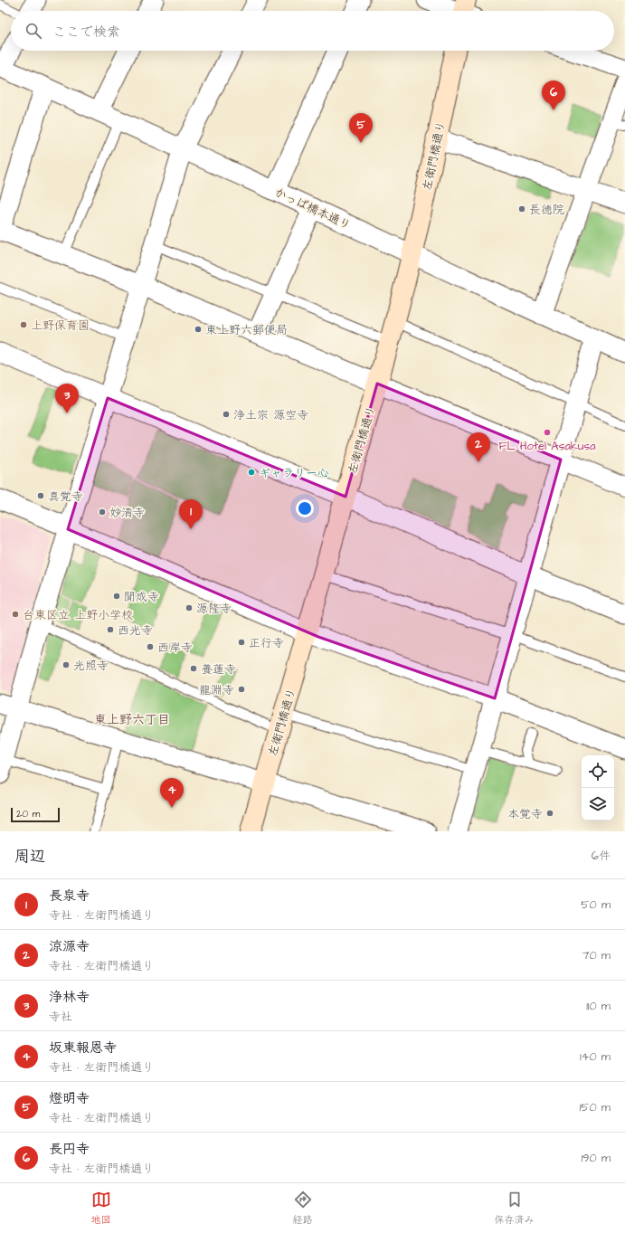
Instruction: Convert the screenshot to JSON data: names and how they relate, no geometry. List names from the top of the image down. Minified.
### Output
{"streets":{"street":["左衛門橋通り","かっぱ橋本通り"]},"crossings":[["左衛門橋通り","かっぱ橋本通り"]],"districts":["東上野六丁目"],"places":["長徳院","上野保育園","東上野六郵便局","浄土宗 源空寺","FL Hotel Asakusa","ギャラリー心","真覚寺","妙清寺","聞成寺","源隆寺","台東区立 上野小学校","西光寺","正行寺","西岸寺","光照寺","養蓮寺","龍淵寺","本覚寺"],"scale_bar":"20 m","page":{"search":"ここで検索","pins":["6","5","3","2","1","4"],"scale":"20 m","heading":["周辺","6件"],"list":[{"mark":"1","name":"長泉寺","note":"寺社 · 左衛門橋通り","value":"50 m"},{"mark":"2","name":"涼源寺","note":"寺社 · 左衛門橋通り","value":"70 m"},{"mark":"3","name":"浄林寺","note":"寺社","value":"110 m"},{"mark":"4","name":"坂東報恩寺","note":"寺社 · 左衛門橋通り","value":"140 m"},{"mark":"5","name":"燈明寺","note":"寺社 · 左衛門橋通り","value":"150 m"},{"mark":"6","name":"長円寺","note":"寺社 · 左衛門橋通り","value":"190 m"}],"nav":["地図","経路","保存済み"]}}
